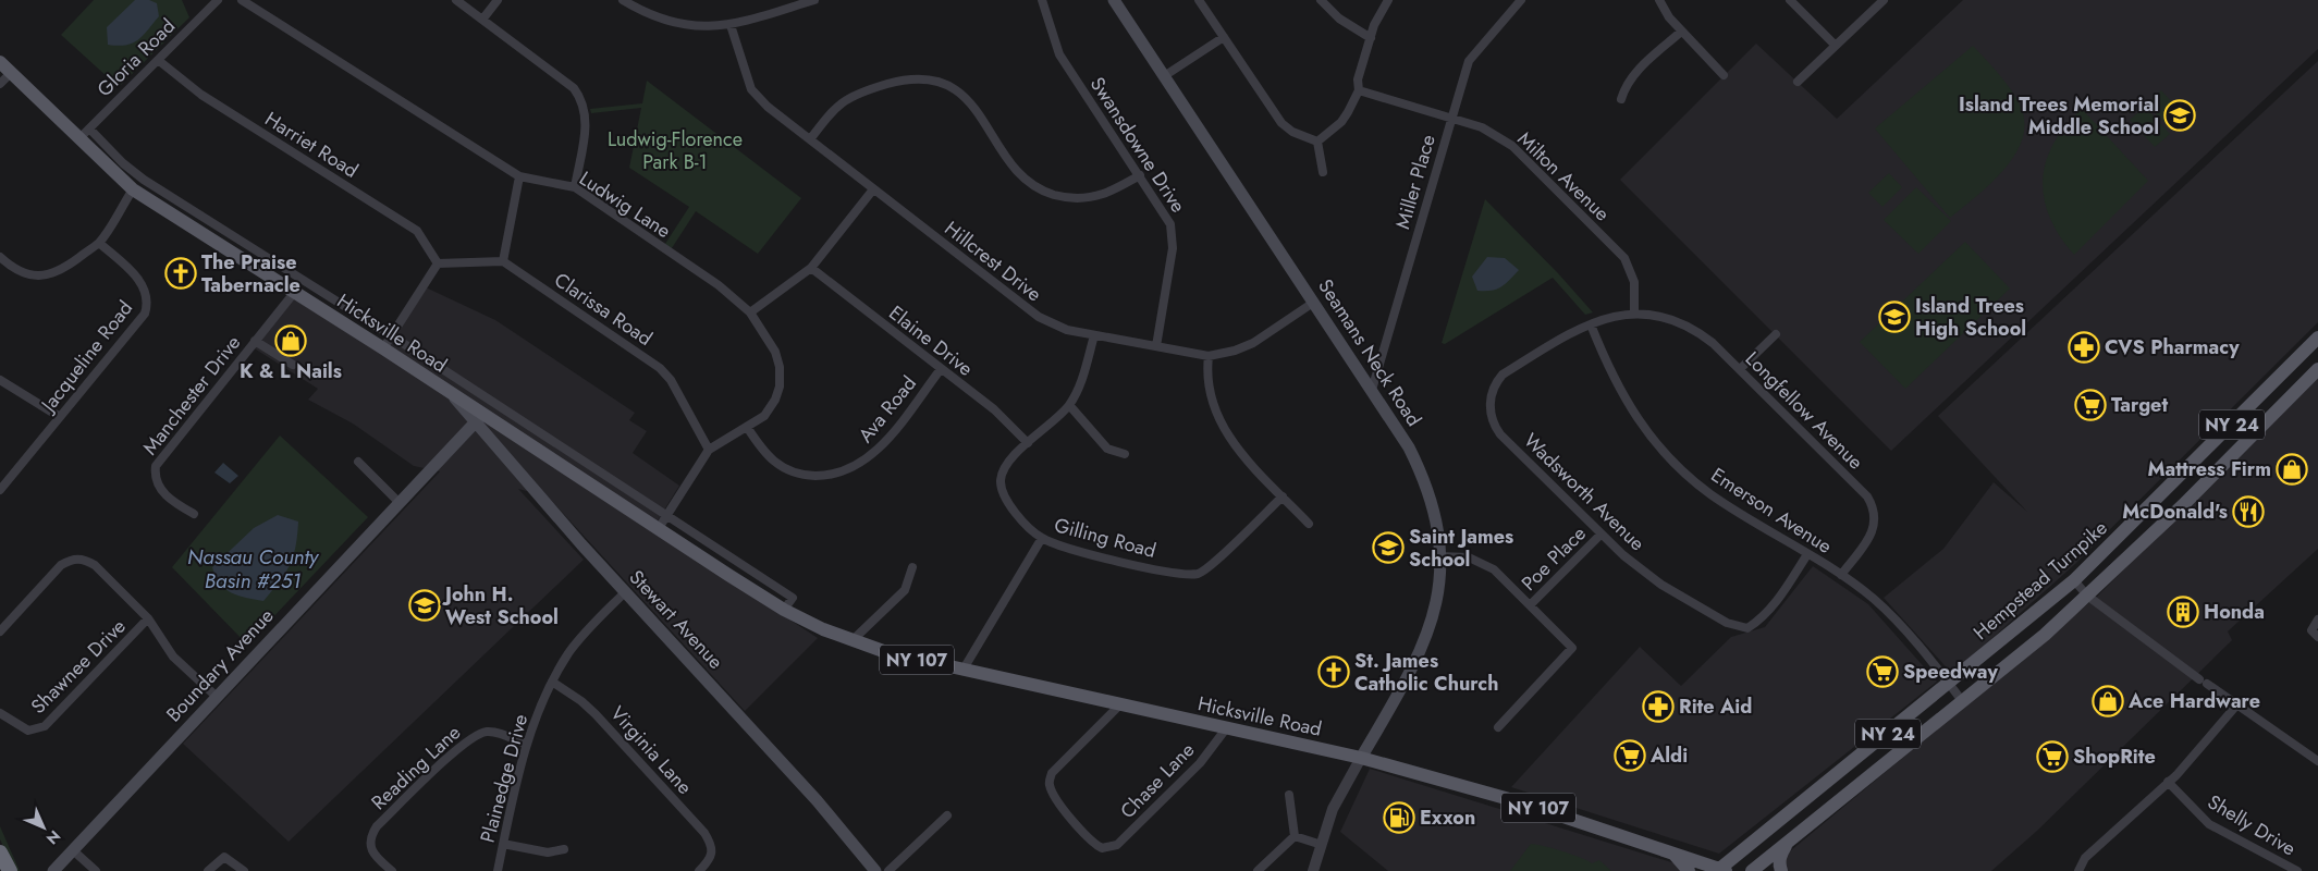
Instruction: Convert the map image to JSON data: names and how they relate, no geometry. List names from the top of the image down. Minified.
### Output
{"streets":{"main road":["Hicksville Road","Seamans Neck Road","NY 24","Hempstead Turnpike","Stewart Avenue","NY 107","Boundary Avenue"],"street":["Gloria Road","Harriet Road","Swansdowne Drive","Milton Avenue","Miller Place","Ludwig Lane","Hillcrest Drive","Clarissa Road","Elaine Drive","Jacqueline Road","Manchester Drive","Ava Road","Longfellow Avenue","Wadsworth Avenue","Emerson Avenue","Gilling Road","Poe Place","Shawnee Drive","Virginia Lane","Reading Lane","Plainedge Drive","Chase Lane","Shelly Drive"]},"crossings":[["Gloria Road","Harriet Road"],["Gloria Road","Hicksville Road"],["Swansdowne Drive","Hillcrest Drive"],["Milton Avenue","Miller Place"],["Milton Avenue","Longfellow Avenue"],["Milton Avenue","Wadsworth Avenue"],["Miller Place","Seamans Neck Road"],["Ludwig Lane","Clarissa Road"],["Ludwig Lane","Hicksville Road"],["Ludwig Lane","Ava Road"],["Hillcrest Drive","Seamans Neck Road"],["Hillcrest Drive","Gilling Road"],["Hicksville Road","Seamans Neck Road"],["Hicksville Road","Manchester Drive"],["Hicksville Road","Hempstead Turnpike"],["Hicksville Road","Stewart Avenue"],["Hicksville Road","Boundary Avenue"],["Hicksville Road","Chase Lane"],["Elaine Drive","Ava Road"],["Elaine Drive","Gilling Road"],["Longfellow Avenue","Wadsworth Avenue"],["Longfellow Avenue","Emerson Avenue"],["Wadsworth Avenue","Emerson Avenue"],["Wadsworth Avenue","Poe Place"],["Emerson Avenue","Hempstead Turnpike"],["Stewart Avenue","Boundary Avenue"],["Stewart Avenue","Plainedge Drive"],["Virginia Lane","Plainedge Drive"],["Reading Lane","Plainedge Drive"]],"water":["Nassau County Basin #251"],"parks":["Ludwig-Florence Park B-1"],"places":{"school or university":["Island Trees Memorial Middle School","Island Trees High School","Saint James School","John H. West School"],"church":["The Praise Tabernacle","St. James Catholic Church"],"shop":["K & L Nails","Mattress Firm","Ace Hardware"],"pharmacy":["CVS Pharmacy","Rite Aid"],"supermarket":["Target","Speedway","Aldi","ShopRite"],"restaurant":["McDonald's"],"building":["Honda"],"fuel station":["Exxon"]},"north":"bottom right"}
